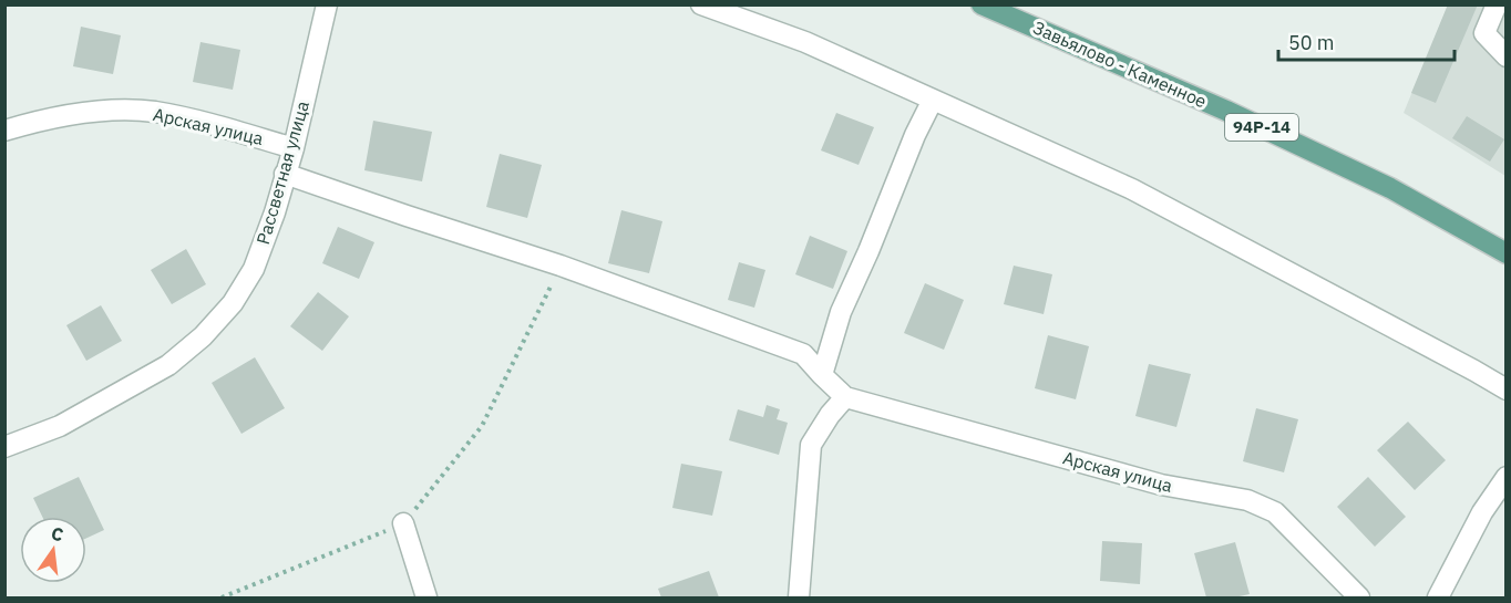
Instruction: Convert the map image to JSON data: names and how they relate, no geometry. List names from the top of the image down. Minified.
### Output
{"streets":{"main road":["Завьялово - Каменное","94Р-14"],"street":["Арская улица","Рассветная улица"]},"crossings":[["Арская улица","Рассветная улица"]],"scale_bar":"50 m","north":"top"}
